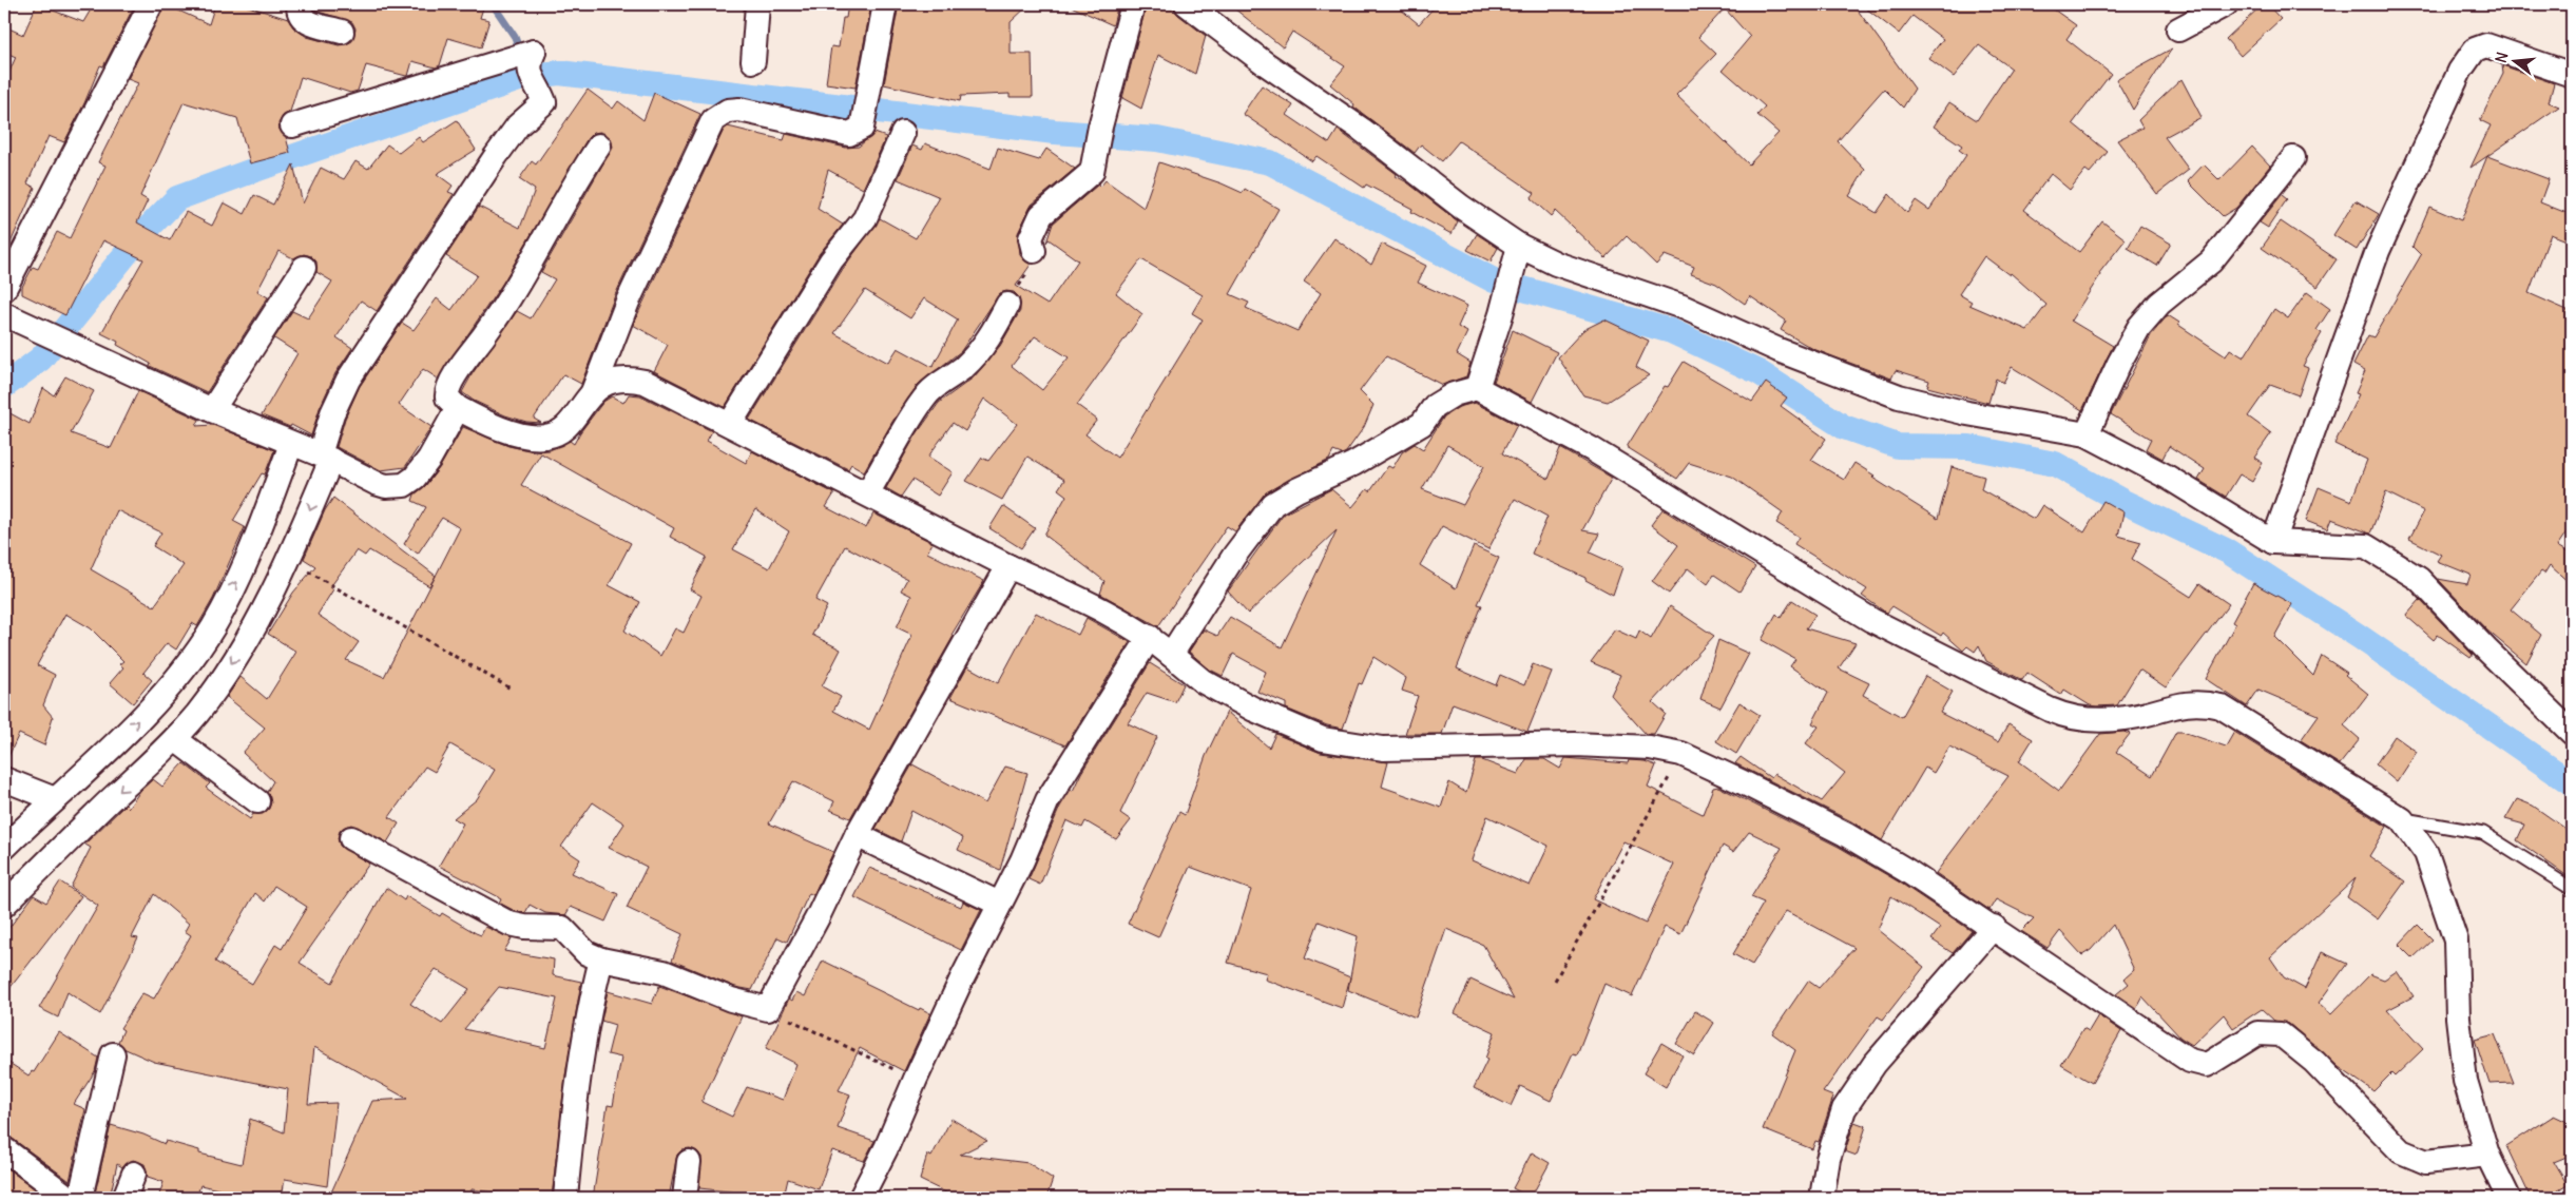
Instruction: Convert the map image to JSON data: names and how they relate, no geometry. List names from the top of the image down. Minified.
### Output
{"north":"left"}
